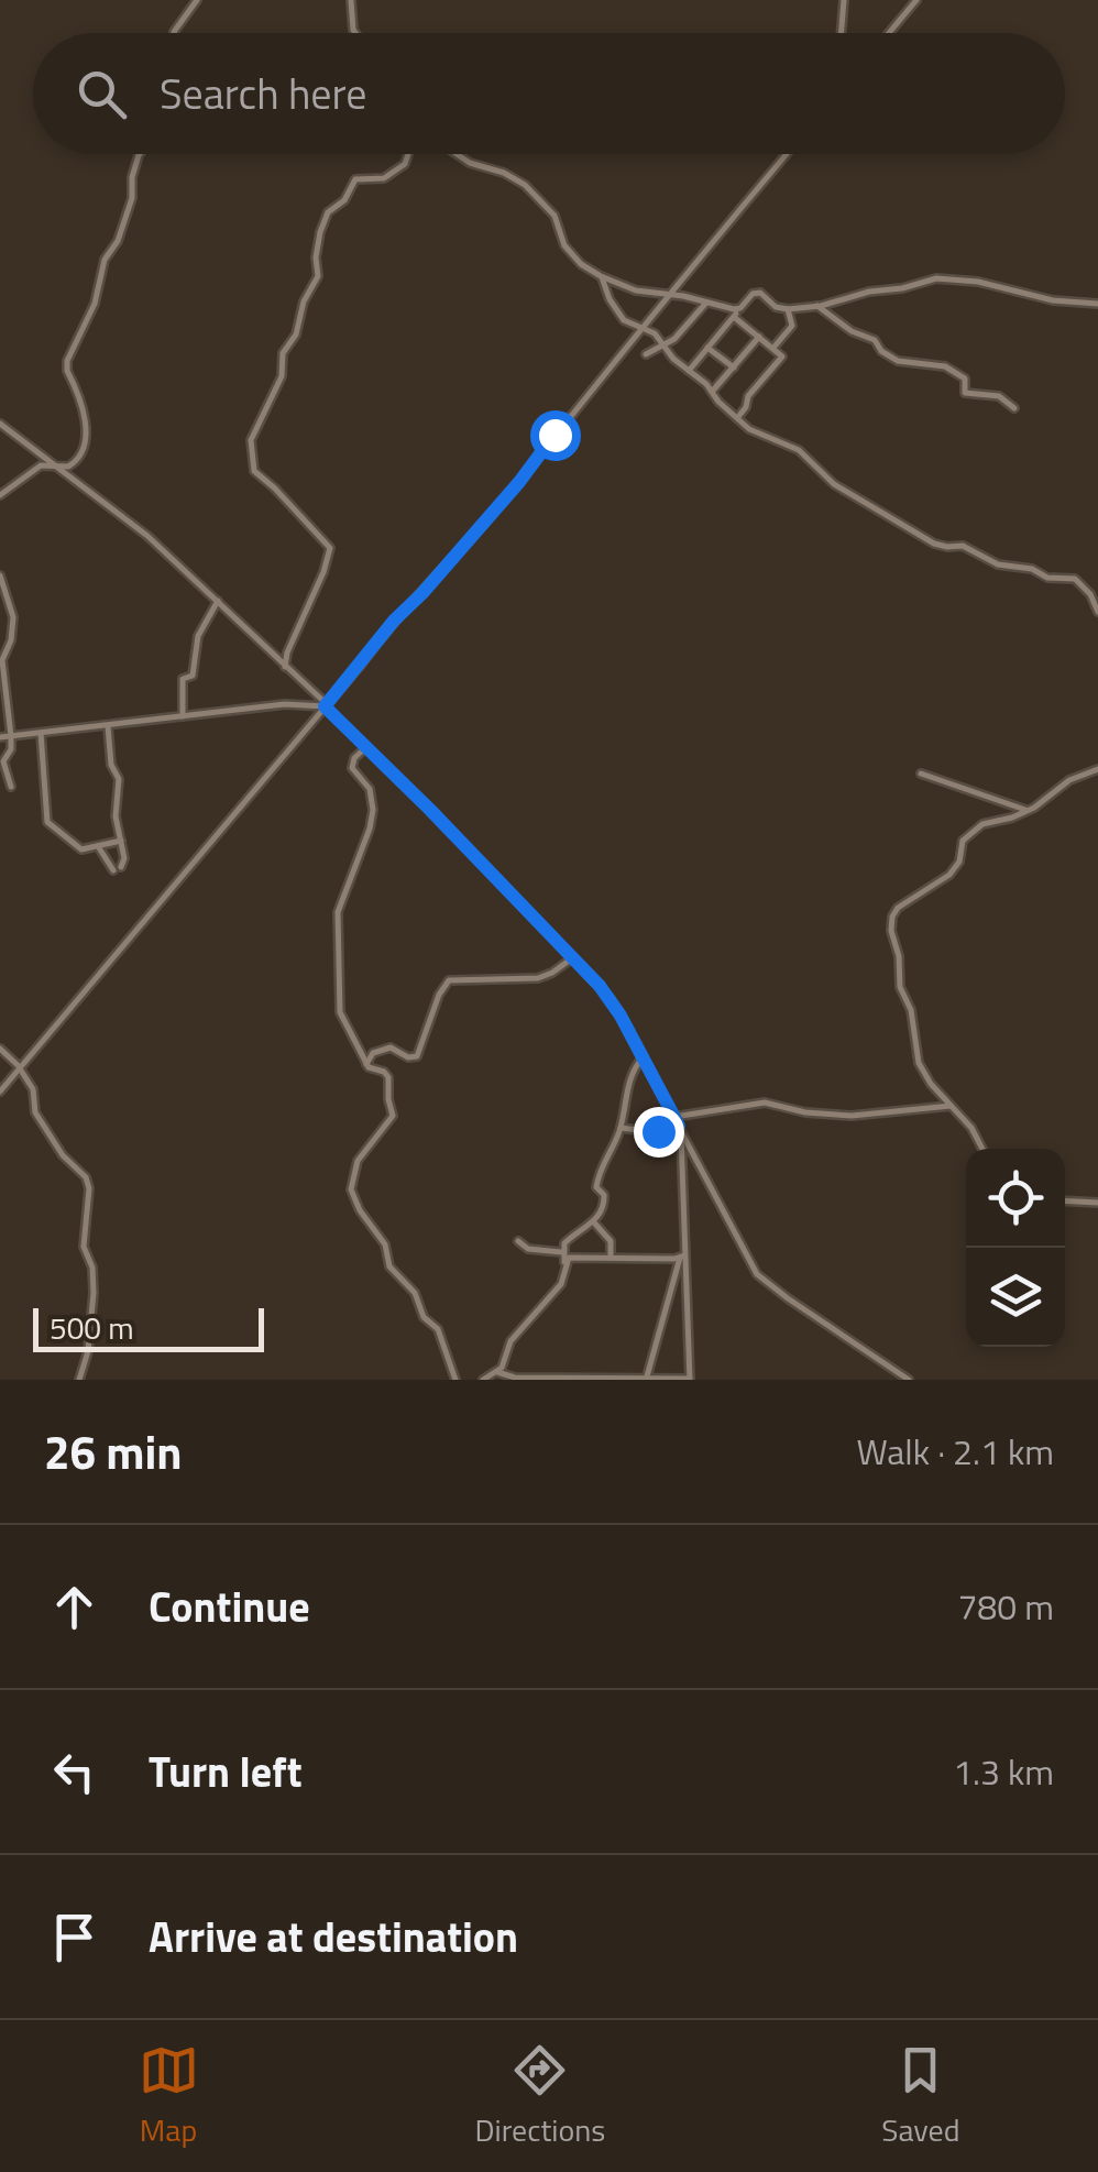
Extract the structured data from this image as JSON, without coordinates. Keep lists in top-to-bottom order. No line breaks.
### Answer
{"scale_bar":"500 m","page":{"search":"Search here","scale":"500 m","heading":["26 min","Walk · 2.1 km"],"list":[["Continue","780 m"],["Turn left","1.3 km"],"Arrive at destination"],"nav":["Map","Directions","Saved"]}}
